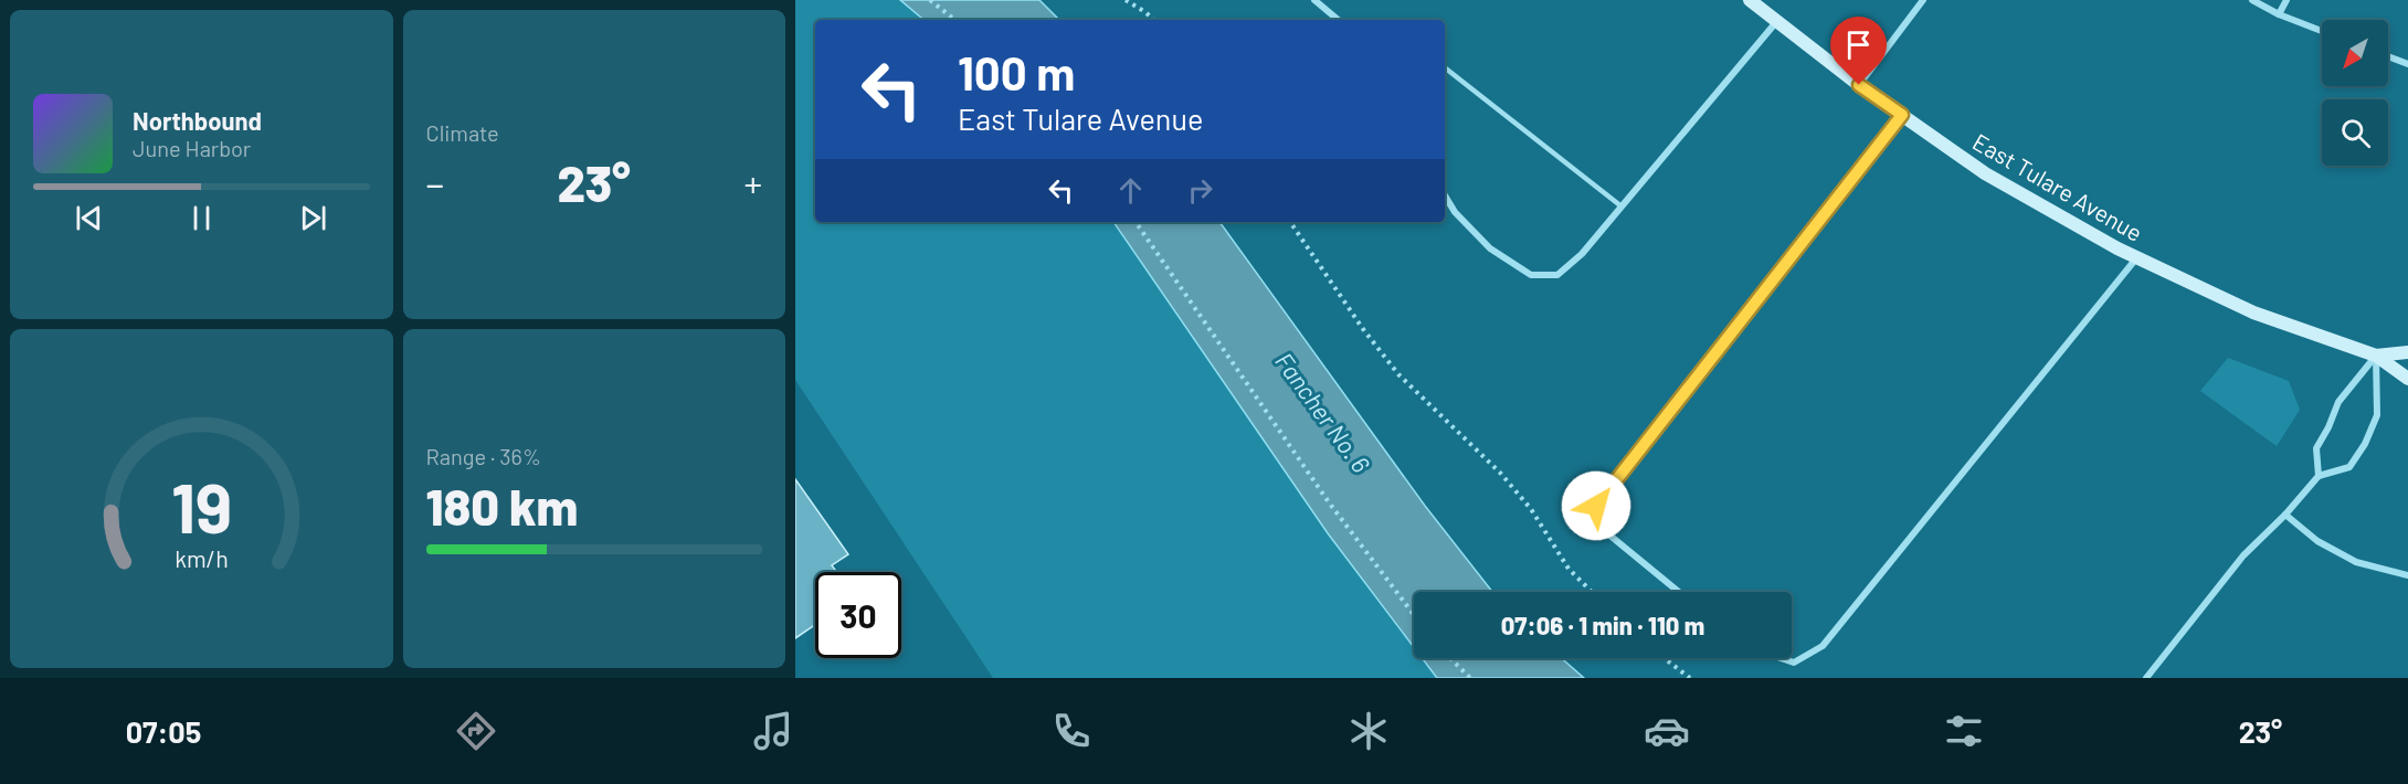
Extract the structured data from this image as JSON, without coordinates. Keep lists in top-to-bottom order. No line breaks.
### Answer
{"streets":{"street":["East Tulare Avenue"]},"water":["Fancher No. 6"],"north":"bottom left","page":{"tile":["Climate",["Range · 36%","180 km"]],"turn":["100 m","East Tulare Avenue"],"song":["Northbound","June Harbor"],"heat":["−","23°","+"],"limit":"30","trip":"07:06 · 1 min · 110 m","tabs":["07:05","23°"],"gauge":["19","km/h"]}}
